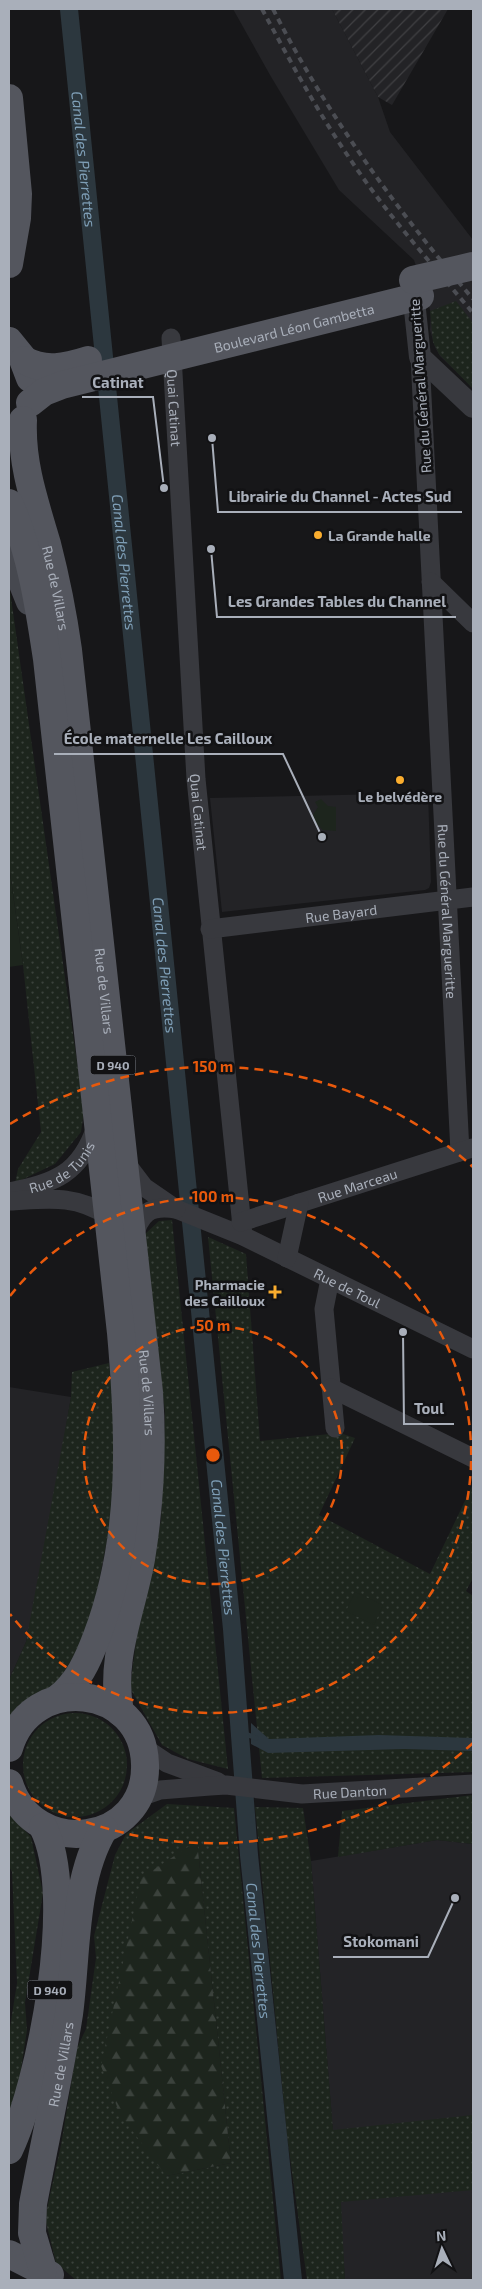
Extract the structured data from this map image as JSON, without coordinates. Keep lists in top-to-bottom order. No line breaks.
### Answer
{"streets":{"main road":["Boulevard Léon Gambetta","Rue de Villars","D 940"],"street":["Rue du Général Margueritte","Quai Catinat","Rue Bayard","Rue de Tunis","Rue Marceau","Rue de Toul","Rue Danton"]},"crossings":[["Boulevard Léon Gambetta","Rue du Général Margueritte"],["Boulevard Léon Gambetta","Quai Catinat"],["Rue du Général Margueritte","Rue Bayard"],["Rue du Général Margueritte","Rue Marceau"],["Quai Catinat","Rue Bayard"],["Quai Catinat","Rue Marceau"],["Quai Catinat","Rue de Toul"],["Rue de Villars","Rue de Tunis"],["Rue Marceau","Rue de Toul"]],"water":["Canal des Pierrettes"],"places":{"other":["Librairie du Channel - Actes Sud","Catinat","La Grande halle","Les Grandes Tables du Channel","Le belvédère","École maternelle Les Cailloux","Toul","Stokomani"],"health":["Pharmacie des Cailloux"]},"north":"top","rings":["150 m","100 m","50 m"]}
